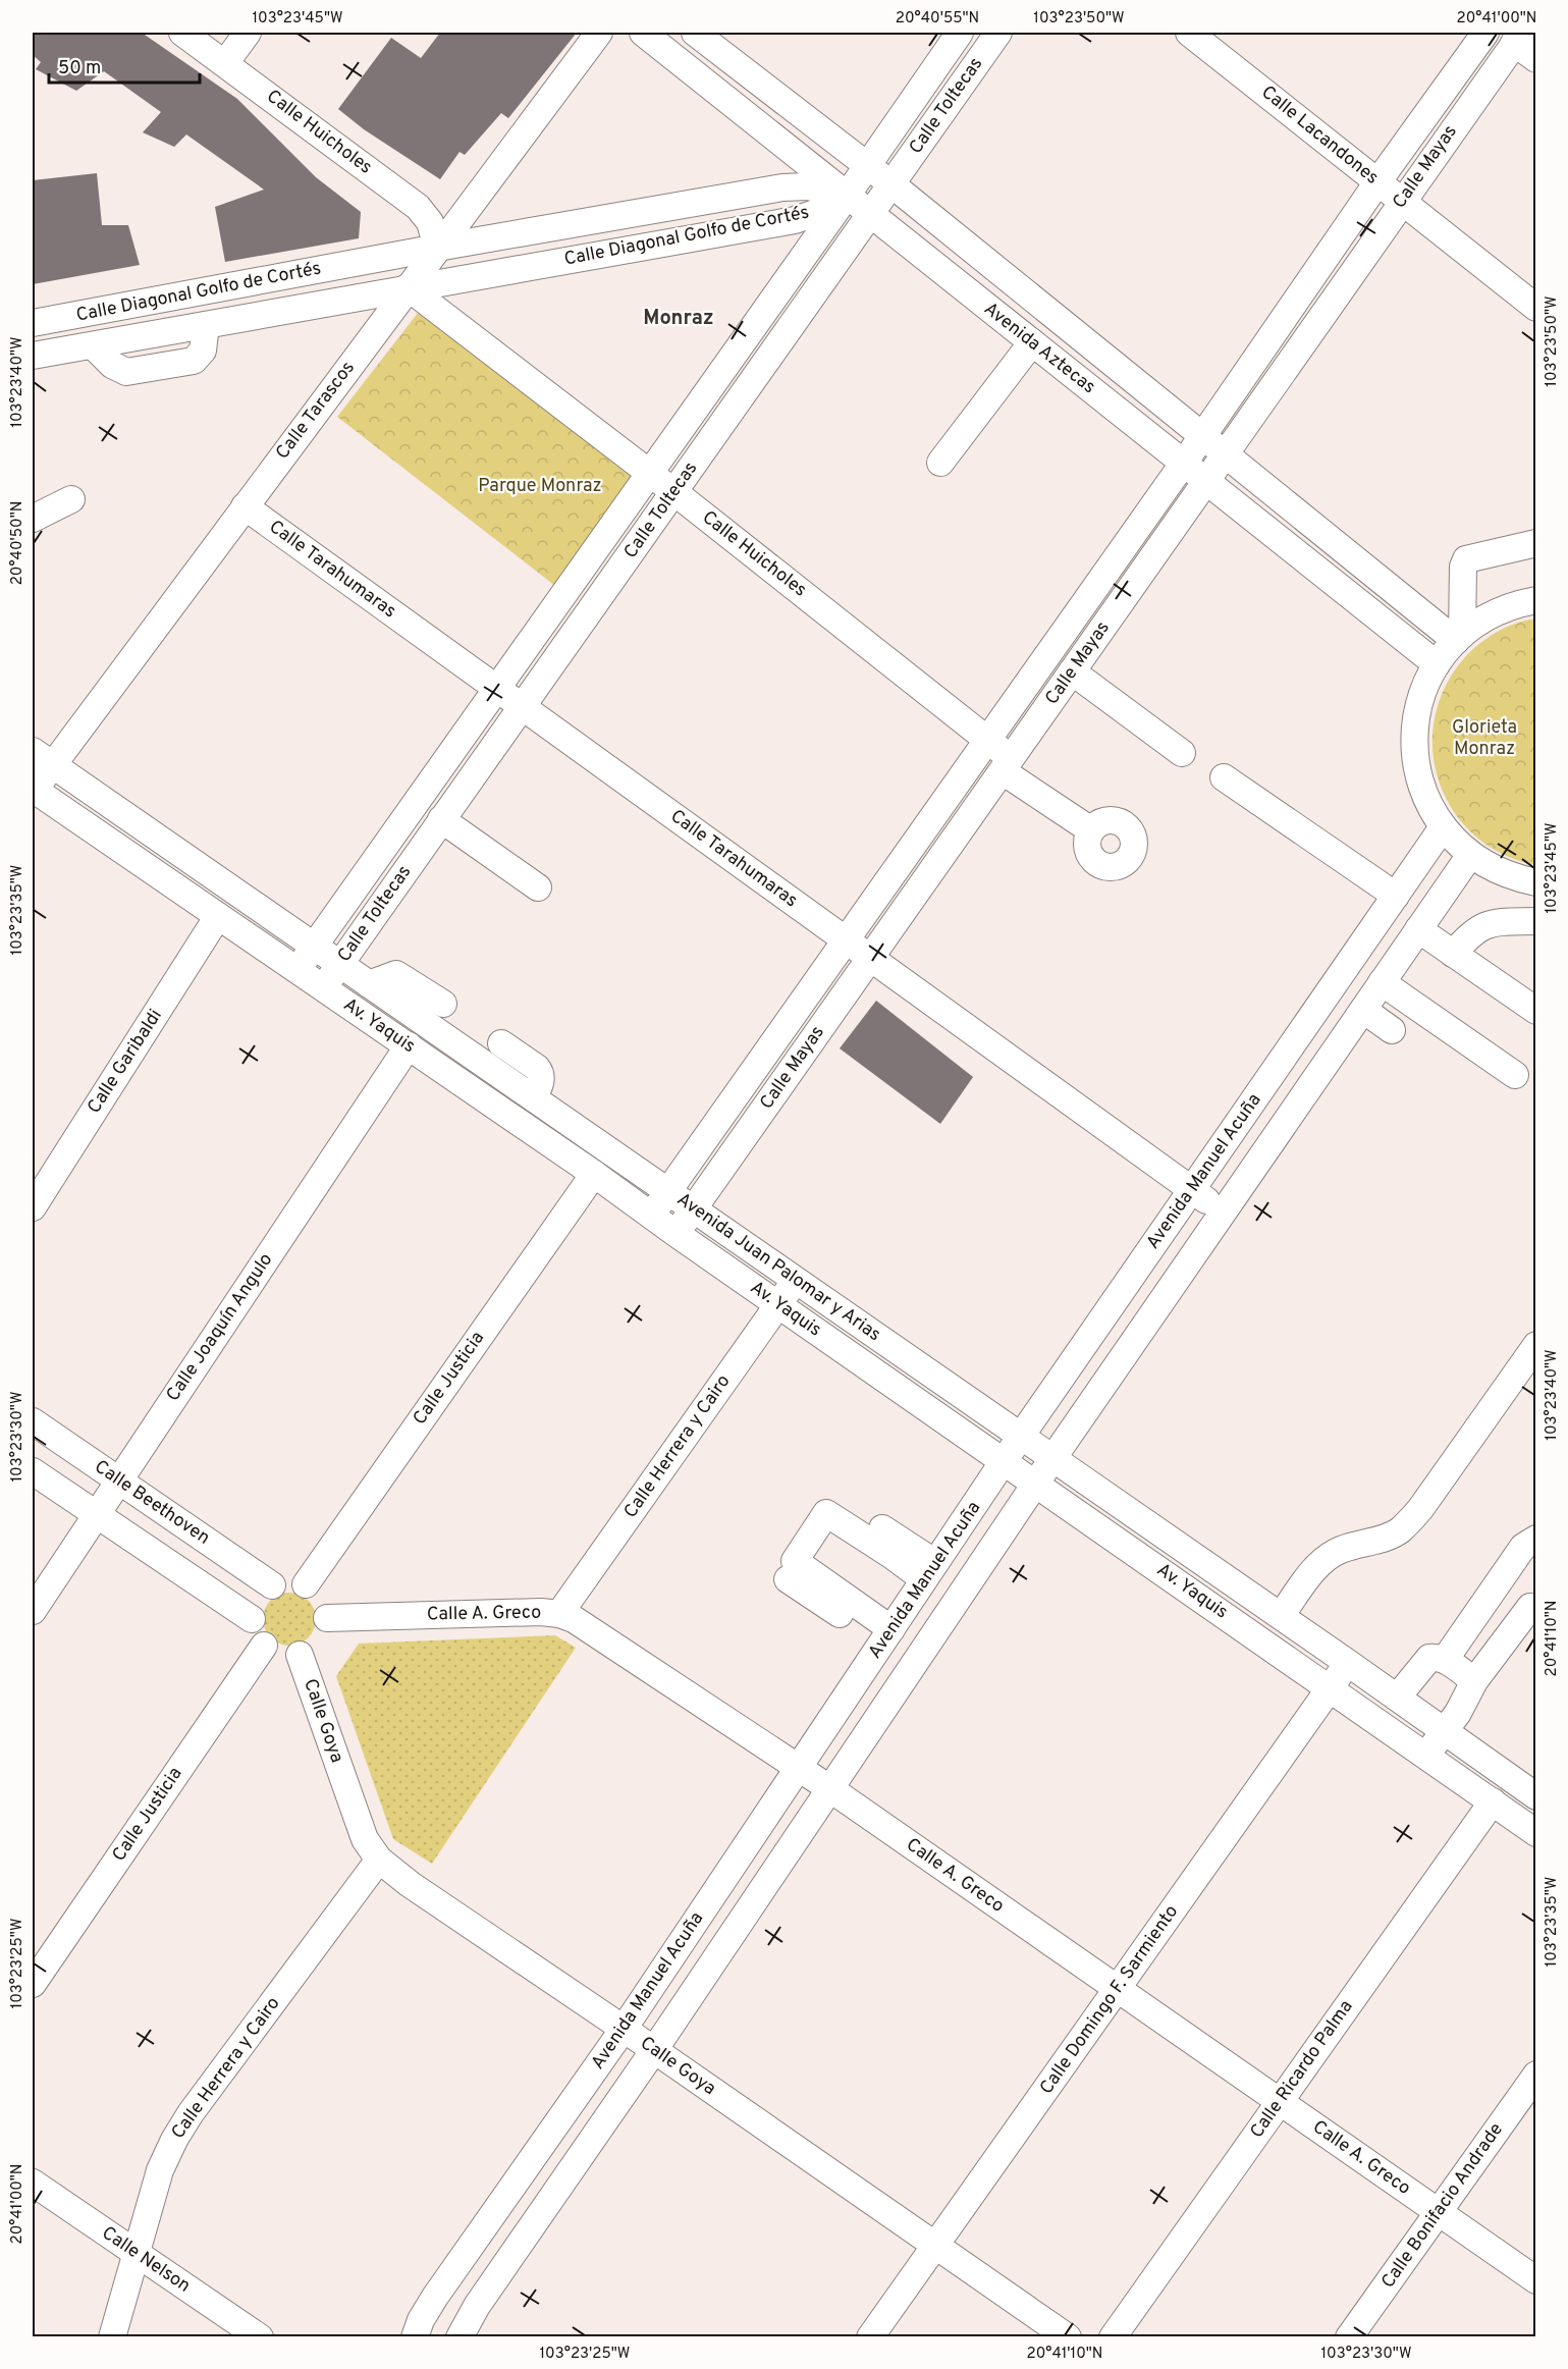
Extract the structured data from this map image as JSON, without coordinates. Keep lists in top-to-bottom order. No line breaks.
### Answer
{"streets":{"street":["Calle Toltecas","Calle Huicholes","Calle Lacandones","Calle Mayas","Calle Diagonal Golfo de Cortés","Avenida Aztecas","Calle Tarascos","Calle Tarahumaras","Av. Yaquis","Calle Garibaldi","Avenida Manuel Acuña","Avenida Juan Palomar y Arias","Calle Joaquín Angulo","Calle Justicia","Calle Herrera y Cairo","Calle Beethoven","Calle A. Greco","Calle Goya","Calle Domingo F. Sarmiento","Calle Ricardo Palma","Calle Bonifacio Andrade","Calle Nelson"]},"crossings":[["Calle Toltecas","Calle Huicholes"],["Calle Toltecas","Calle Diagonal Golfo de Cortés"],["Calle Toltecas","Avenida Aztecas"],["Calle Toltecas","Calle Tarahumaras"],["Calle Toltecas","Av. Yaquis"],["Calle Huicholes","Calle Mayas"],["Calle Huicholes","Calle Diagonal Golfo de Cortés"],["Calle Huicholes","Calle Tarascos"],["Calle Lacandones","Calle Mayas"],["Calle Mayas","Avenida Aztecas"],["Calle Mayas","Calle Tarahumaras"],["Calle Mayas","Av. Yaquis"],["Calle Mayas","Avenida Juan Palomar y Arias"],["Calle Diagonal Golfo de Cortés","Avenida Aztecas"],["Calle Diagonal Golfo de Cortés","Calle Tarascos"],["Calle Tarascos","Calle Tarahumaras"],["Calle Tarascos","Av. Yaquis"],["Calle Tarahumaras","Avenida Manuel Acuña"],["Av. Yaquis","Calle Garibaldi"],["Av. Yaquis","Avenida Manuel Acuña"],["Av. Yaquis","Avenida Juan Palomar y Arias"],["Av. Yaquis","Calle Joaquín Angulo"],["Av. Yaquis","Calle Justicia"],["Av. Yaquis","Calle Herrera y Cairo"],["Av. Yaquis","Calle Domingo F. Sarmiento"],["Av. Yaquis","Calle Ricardo Palma"],["Avenida Manuel Acuña","Calle A. Greco"],["Avenida Manuel Acuña","Calle Goya"],["Avenida Juan Palomar y Arias","Calle Herrera y Cairo"],["Calle Joaquín Angulo","Calle Beethoven"],["Calle Justicia","Calle Beethoven"],["Calle Justicia","Calle A. Greco"],["Calle Justicia","Calle Goya"],["Calle Herrera y Cairo","Calle A. Greco"],["Calle Herrera y Cairo","Calle Goya"],["Calle Herrera y Cairo","Calle Nelson"],["Calle Beethoven","Calle A. Greco"],["Calle Beethoven","Calle Goya"],["Calle A. Greco","Calle Goya"],["Calle A. Greco","Calle Domingo F. Sarmiento"],["Calle A. Greco","Calle Ricardo Palma"],["Calle A. Greco","Calle Bonifacio Andrade"],["Calle Goya","Calle Domingo F. Sarmiento"]],"districts":["Monraz"],"parks":["Parque Monraz","Glorieta Monraz"],"scale_bar":"50 m","coordinates":["103°23'45\"W","20°40'55\"N","103°23'50\"W","20°41'00\"N","103°23'40\"W","20°40'50\"N","103°23'35\"W","103°23'30\"W","20°41'10\"N","103°23'25\"W"]}
